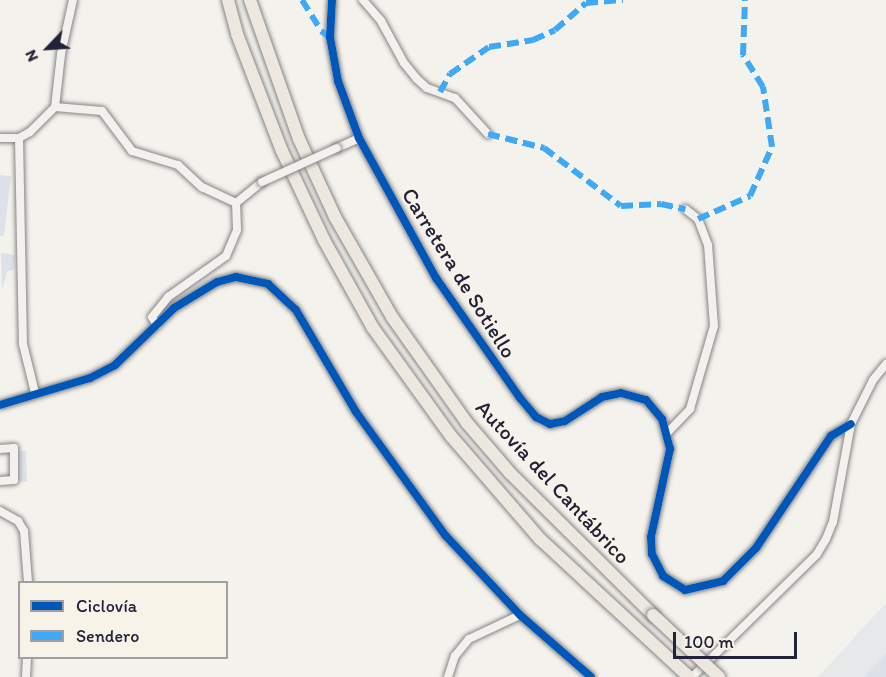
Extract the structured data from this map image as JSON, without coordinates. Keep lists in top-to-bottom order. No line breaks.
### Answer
{"streets":{"highway":["Autovía del Cantábrico"],"street":["Carretera de Sotiello"]},"legend":["Ciclovía","Sendero"],"scale_bar":"100 m","north":"bottom left"}
